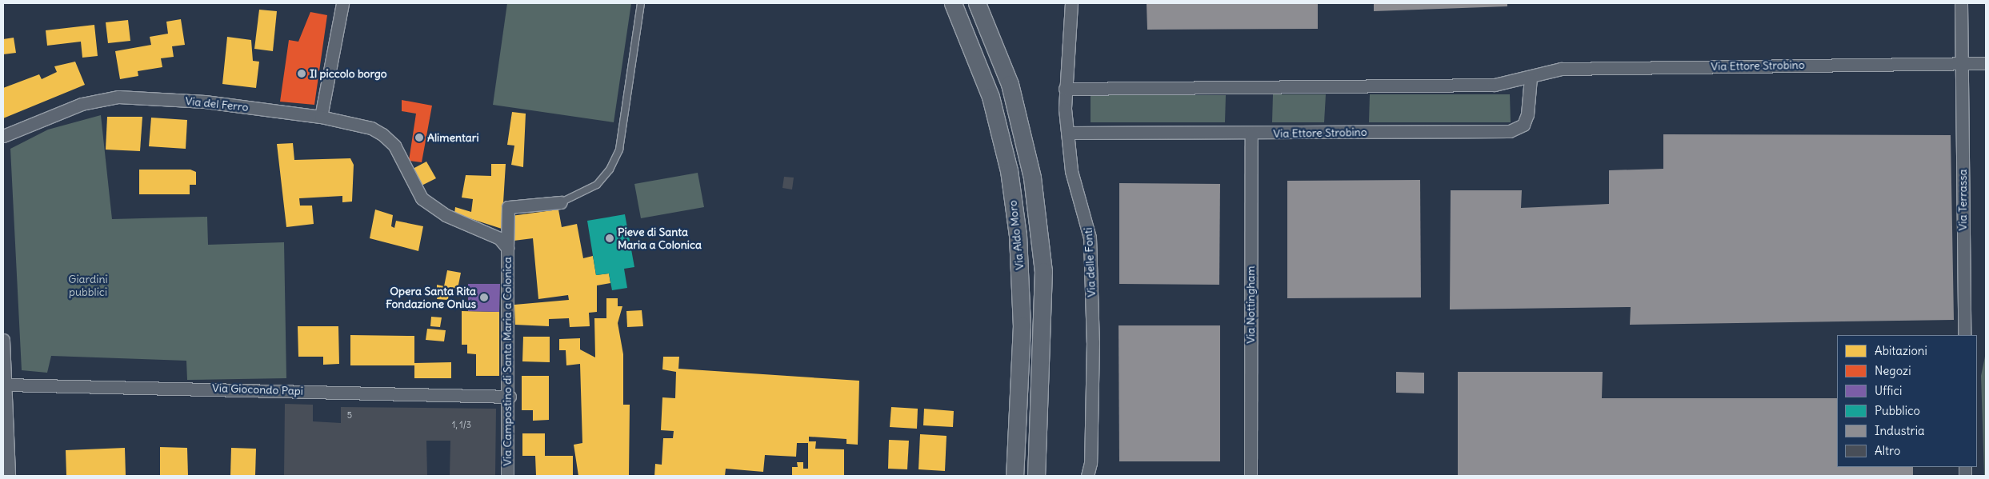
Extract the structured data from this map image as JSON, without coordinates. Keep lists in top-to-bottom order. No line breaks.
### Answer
{"streets":{"street":["Via Ettore Strobino","Via del Ferro","Via Terrassa","Via Aldo Moro","Via delle Fonti","Via Nottingham","Via Campostino di Santa Maria a Colonica","Via Giocondo Papi"]},"crossings":[["Via Ettore Strobino","Via Terrassa"],["Via Ettore Strobino","Via delle Fonti"],["Via Ettore Strobino","Via Nottingham"],["Via del Ferro","Via Campostino di Santa Maria a Colonica"],["Via Campostino di Santa Maria a Colonica","Via Giocondo Papi"]],"parks":["Giardini pubblici"],"places":["Il piccolo borgo","Alimentari","Pieve di Santa Maria a Colonica","Opera Santa Rita Fondazione Onlus"],"house_numbers":["5","1, 1/3"],"legend":["Abitazioni","Negozi","Uffici","Pubblico","Industria","Altro"]}
